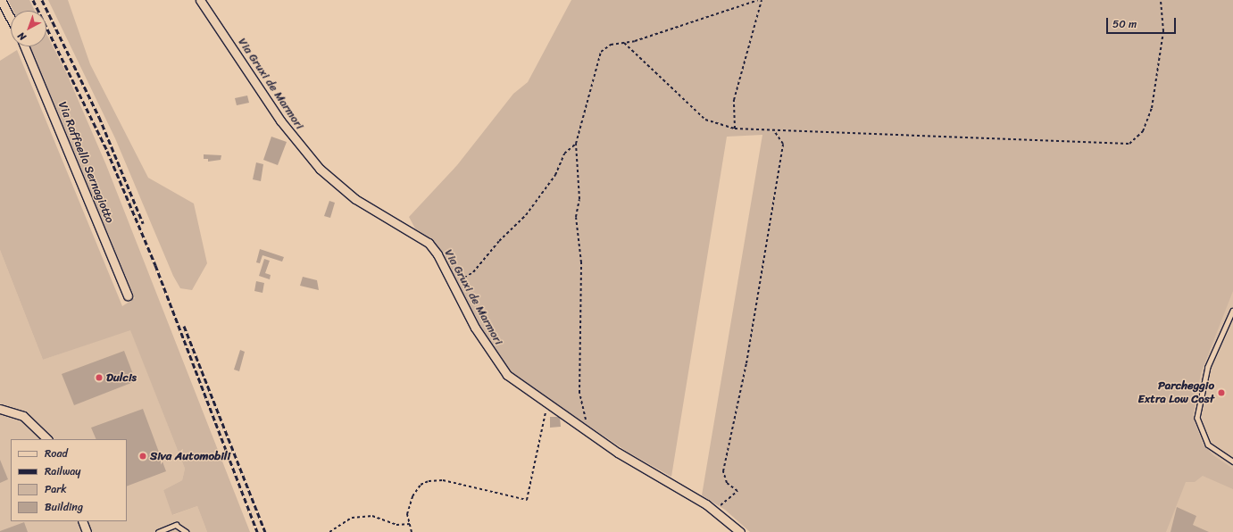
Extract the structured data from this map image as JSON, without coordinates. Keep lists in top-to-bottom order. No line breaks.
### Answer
{"streets":{"street":["Via Gruxi de Marmori","Via Raffaello Sernagiotto"]},"places":["Dulcis","Parcheggio Extra Low Cost","Siva Automobili"],"legend":["Road","Railway","Park","Building"],"scale_bar":"50 m","north":"bottom left"}
